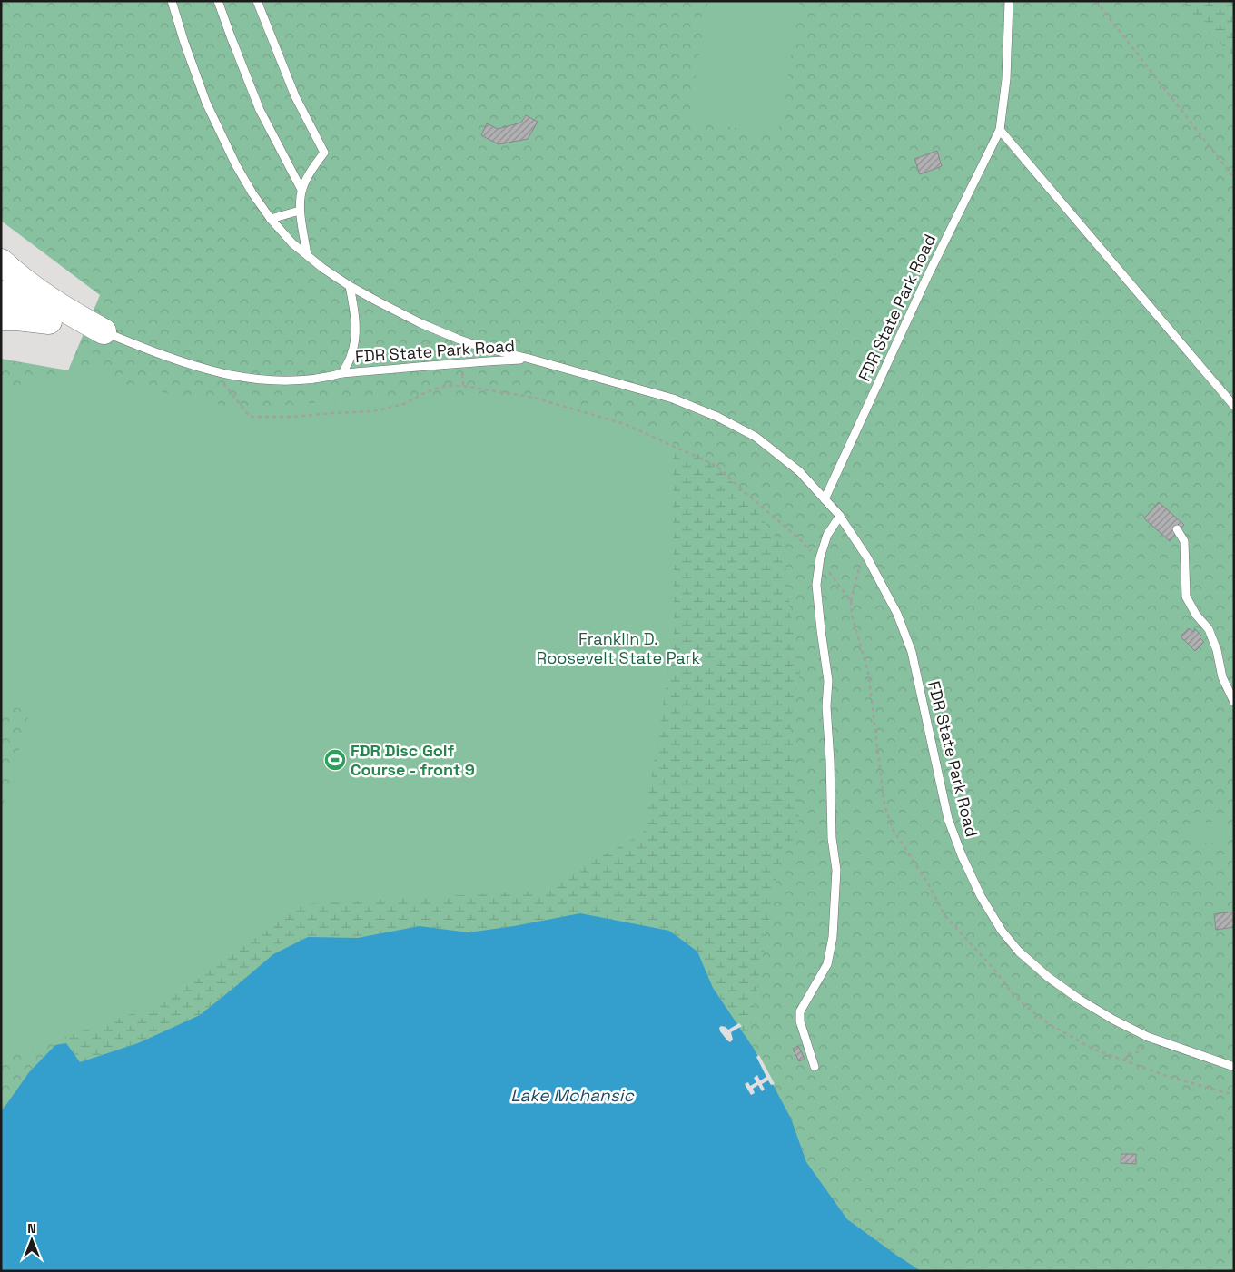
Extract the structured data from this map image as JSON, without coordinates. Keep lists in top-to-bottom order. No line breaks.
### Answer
{"streets":{"lane":["FDR State Park Road"]},"water":["Lake Mohansic"],"parks":["Franklin D. Roosevelt State Park"],"places":{"sports":["FDR Disc Golf Course - front 9"]},"north":"top"}
